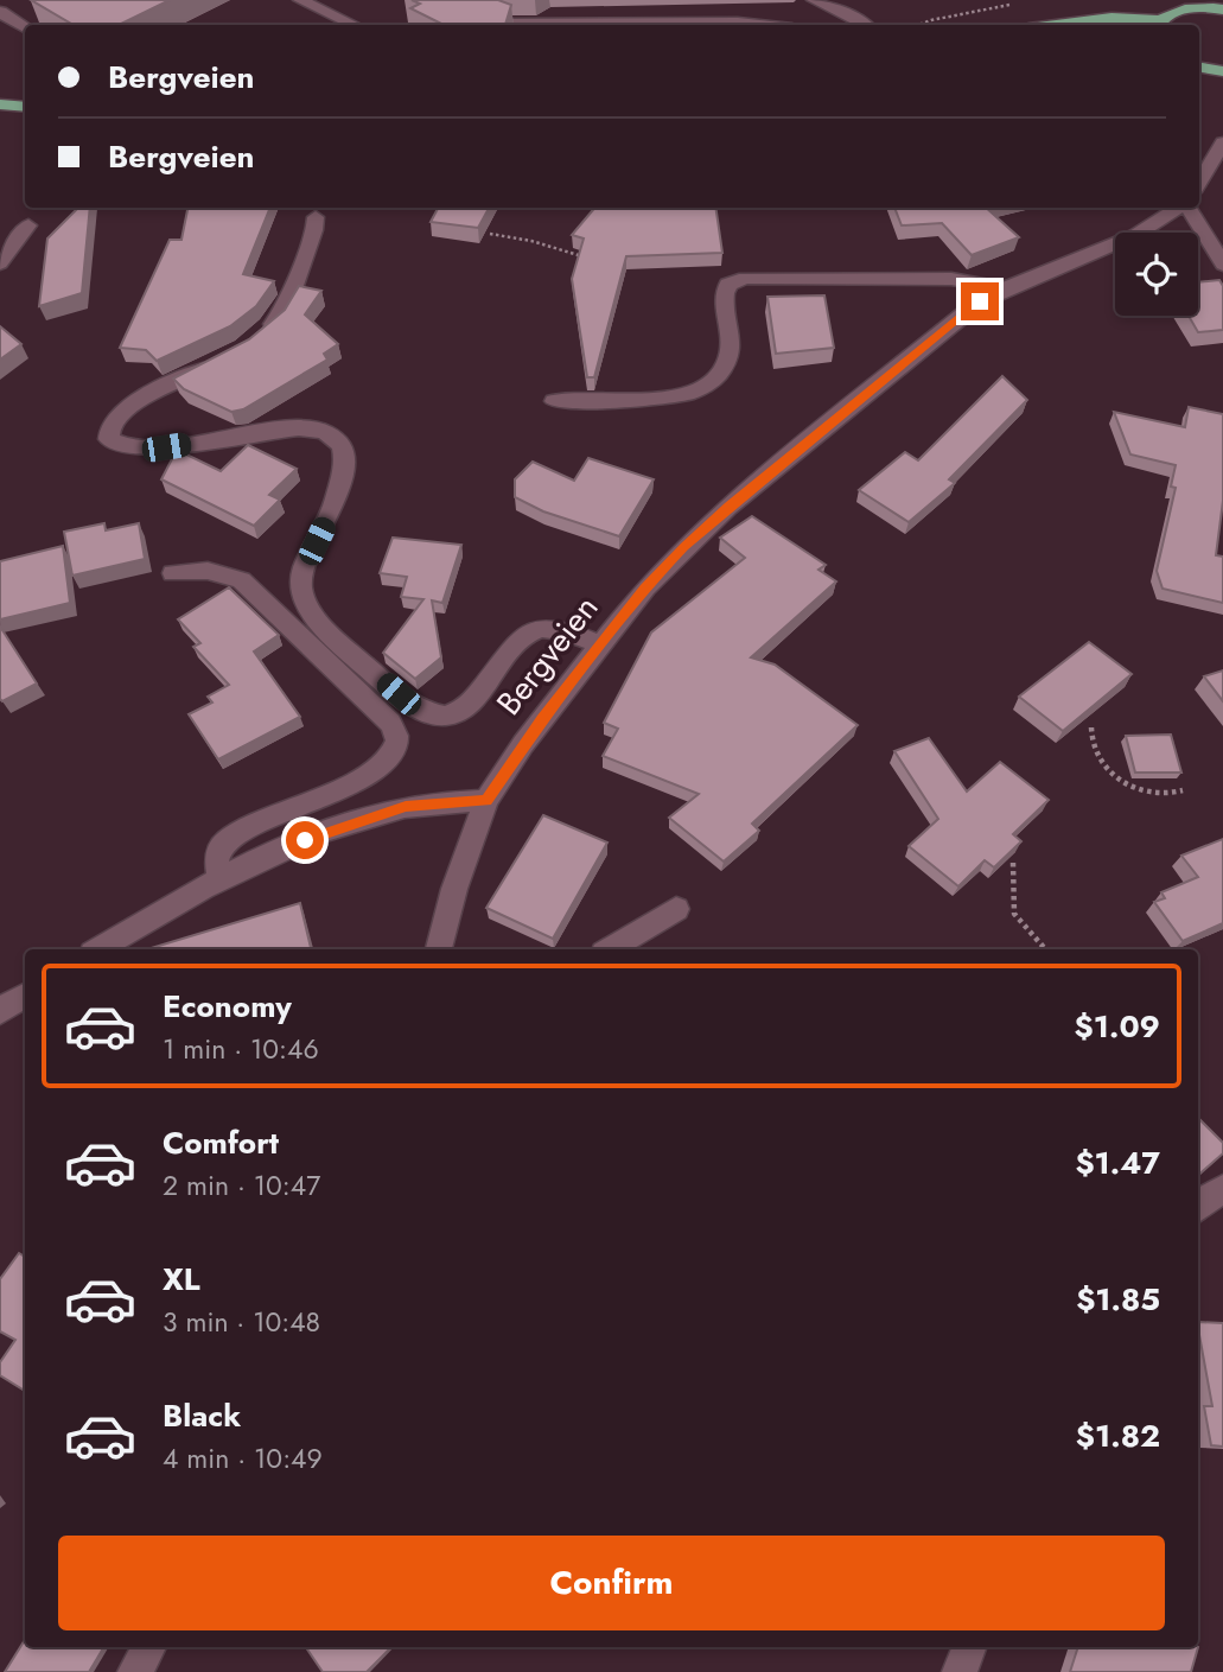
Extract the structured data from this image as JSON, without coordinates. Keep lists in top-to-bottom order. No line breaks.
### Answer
{"streets":{"street":["Bergveien"]},"page":{"banner":["Bergveien","Bergveien"],"list":[{"name":"Economy","note":"1 min · 10:46","value":"$1.09"},{"name":"Comfort","note":"2 min · 10:47","value":"$1.47"},{"name":"XL","note":"3 min · 10:48","value":"$1.85"},{"name":"Black","note":"4 min · 10:49","value":"$1.82"}],"buttons":"Confirm"}}
